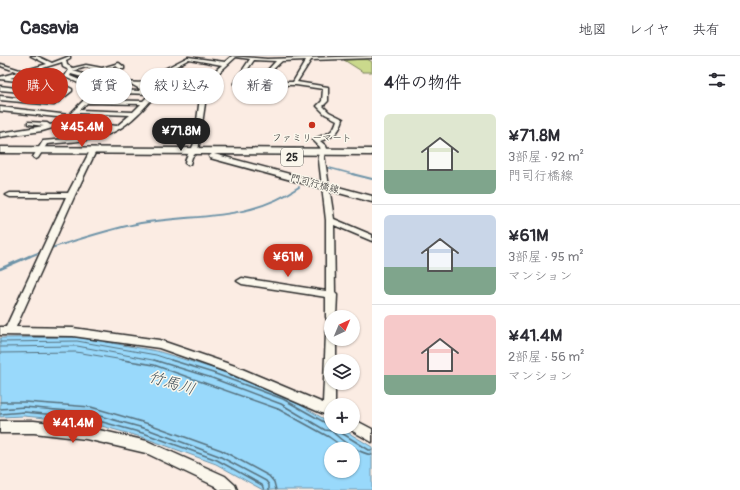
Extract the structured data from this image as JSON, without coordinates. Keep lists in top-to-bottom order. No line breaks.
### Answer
{"streets":{"main road":["25","門司行橋線"]},"water":["竹馬川"],"places":["ファミリーマート"],"north":"top right","page":{"header":"Casavia","nav":["地図","レイヤ","共有"],"heading":"4件の物件","chip":["購入","賃貸","絞り込み","新着"],"list":[{"name":"¥71.8M","note":"3部屋 · 92 m² · 門司行橋線"},{"name":"¥61M","note":"3部屋 · 95 m² · マンション"},{"name":"¥41.4M","note":"2部屋 · 56 m² · マンション"}],"price":["¥45.4M","¥71.8M","¥61M","¥41.4M"],"map_buttons":["+","−"]}}
